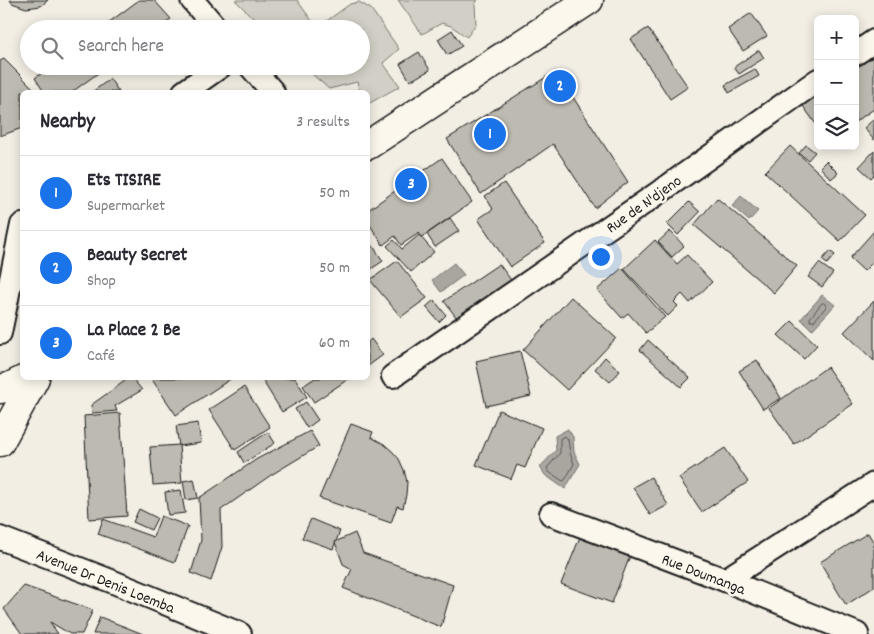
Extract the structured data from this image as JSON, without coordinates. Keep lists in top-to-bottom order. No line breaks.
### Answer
{"streets":{"street":["Rue de N'djeno","Rue Doumanga","Avenue Dr Denis Loemba"]},"page":{"map_buttons":["+","−"],"search":"Search here","pins":["2","1","3"],"heading":["Nearby","3 results"],"list":[{"mark":"1","name":"Ets TISIRE","note":"Supermarket","value":"50 m"},{"mark":"2","name":"Beauty Secret","note":"Shop","value":"50 m"},{"mark":"3","name":"La Place 2 Be","note":"Café","value":"60 m"}]}}
